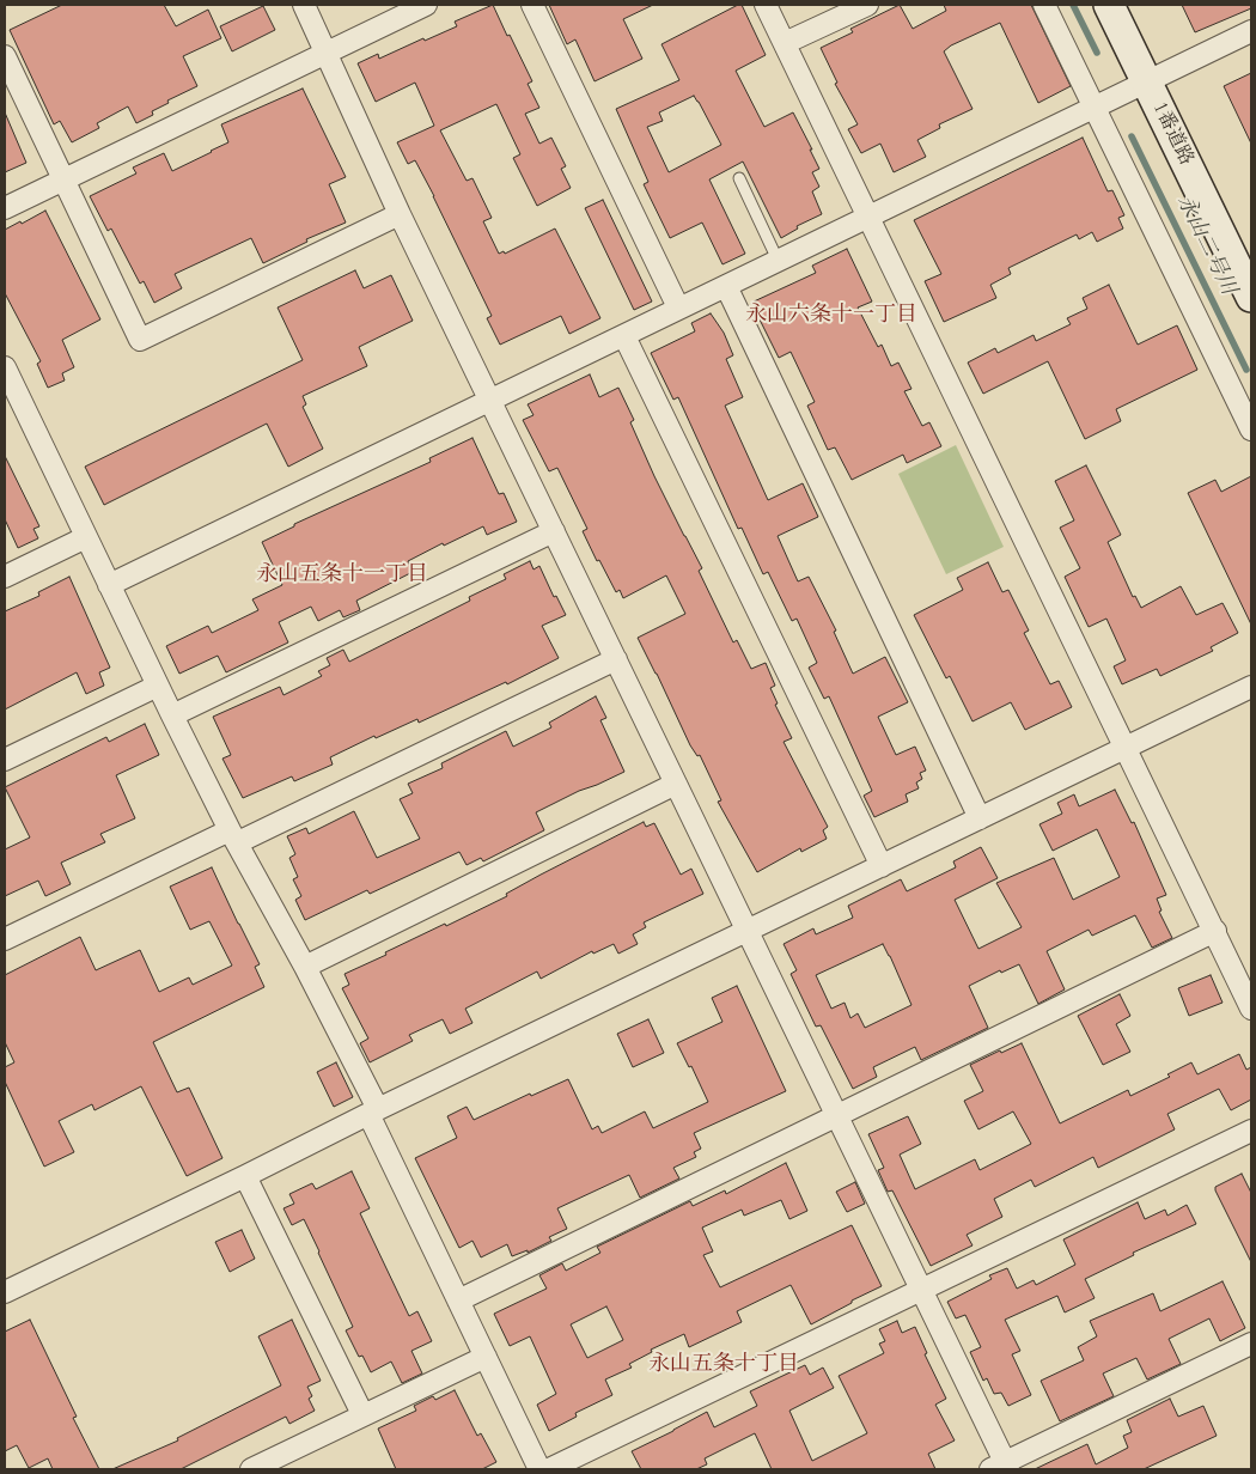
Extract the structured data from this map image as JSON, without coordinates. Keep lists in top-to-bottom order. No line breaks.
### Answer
{"streets":{"street":["1番道路"]},"districts":["永山六条十一丁目","永山五条十一丁目","永山五条十丁目"],"water":["永山二号川"]}
